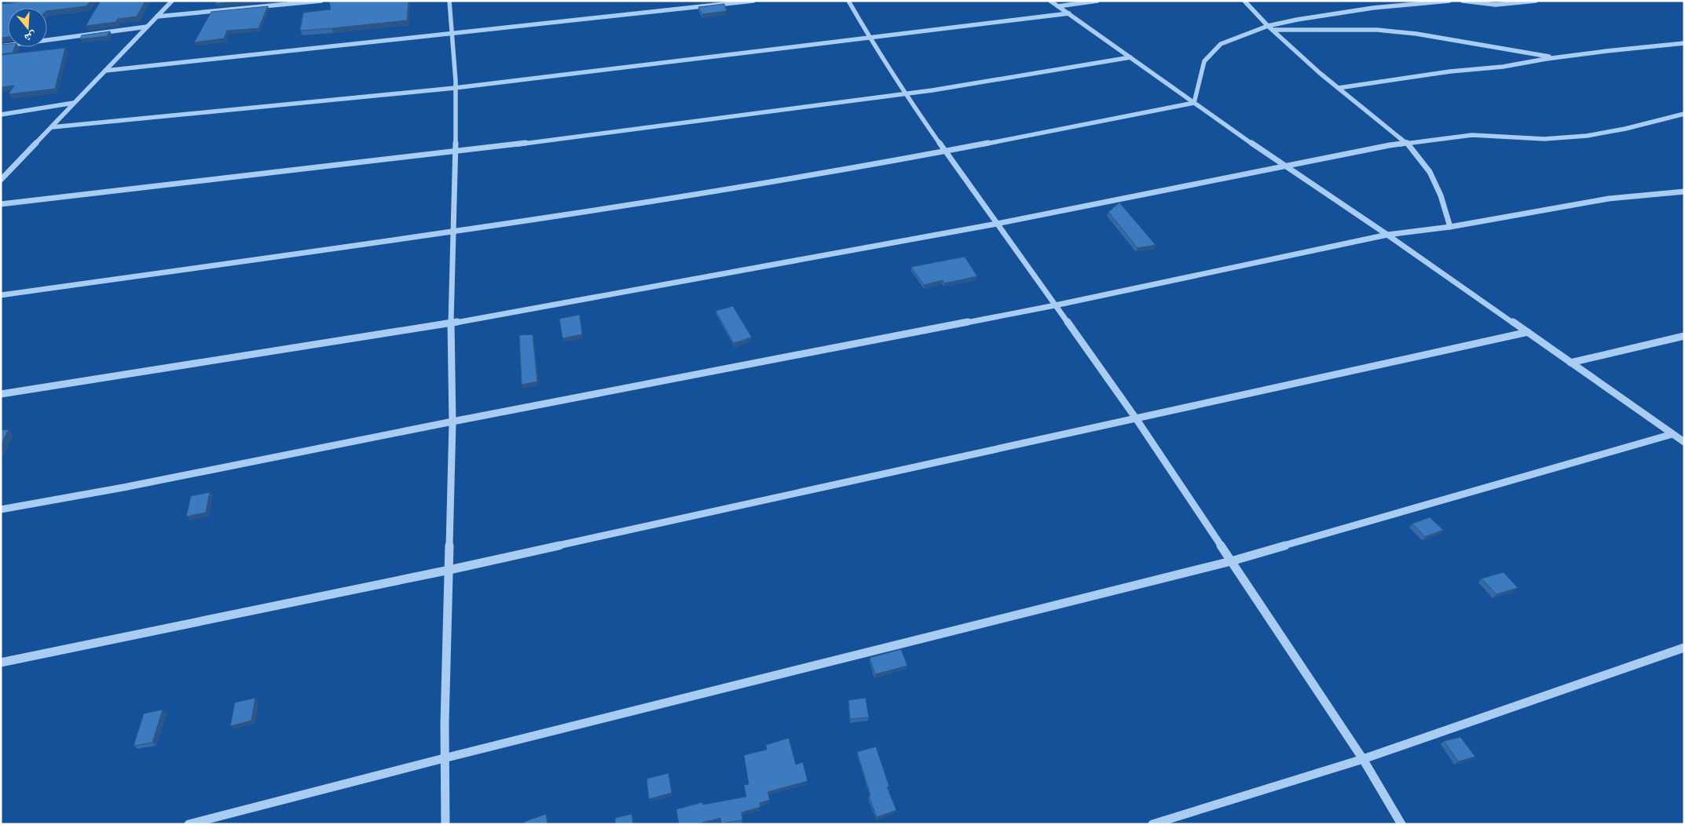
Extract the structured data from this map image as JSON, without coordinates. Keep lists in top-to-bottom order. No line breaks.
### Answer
{"north":"bottom"}
